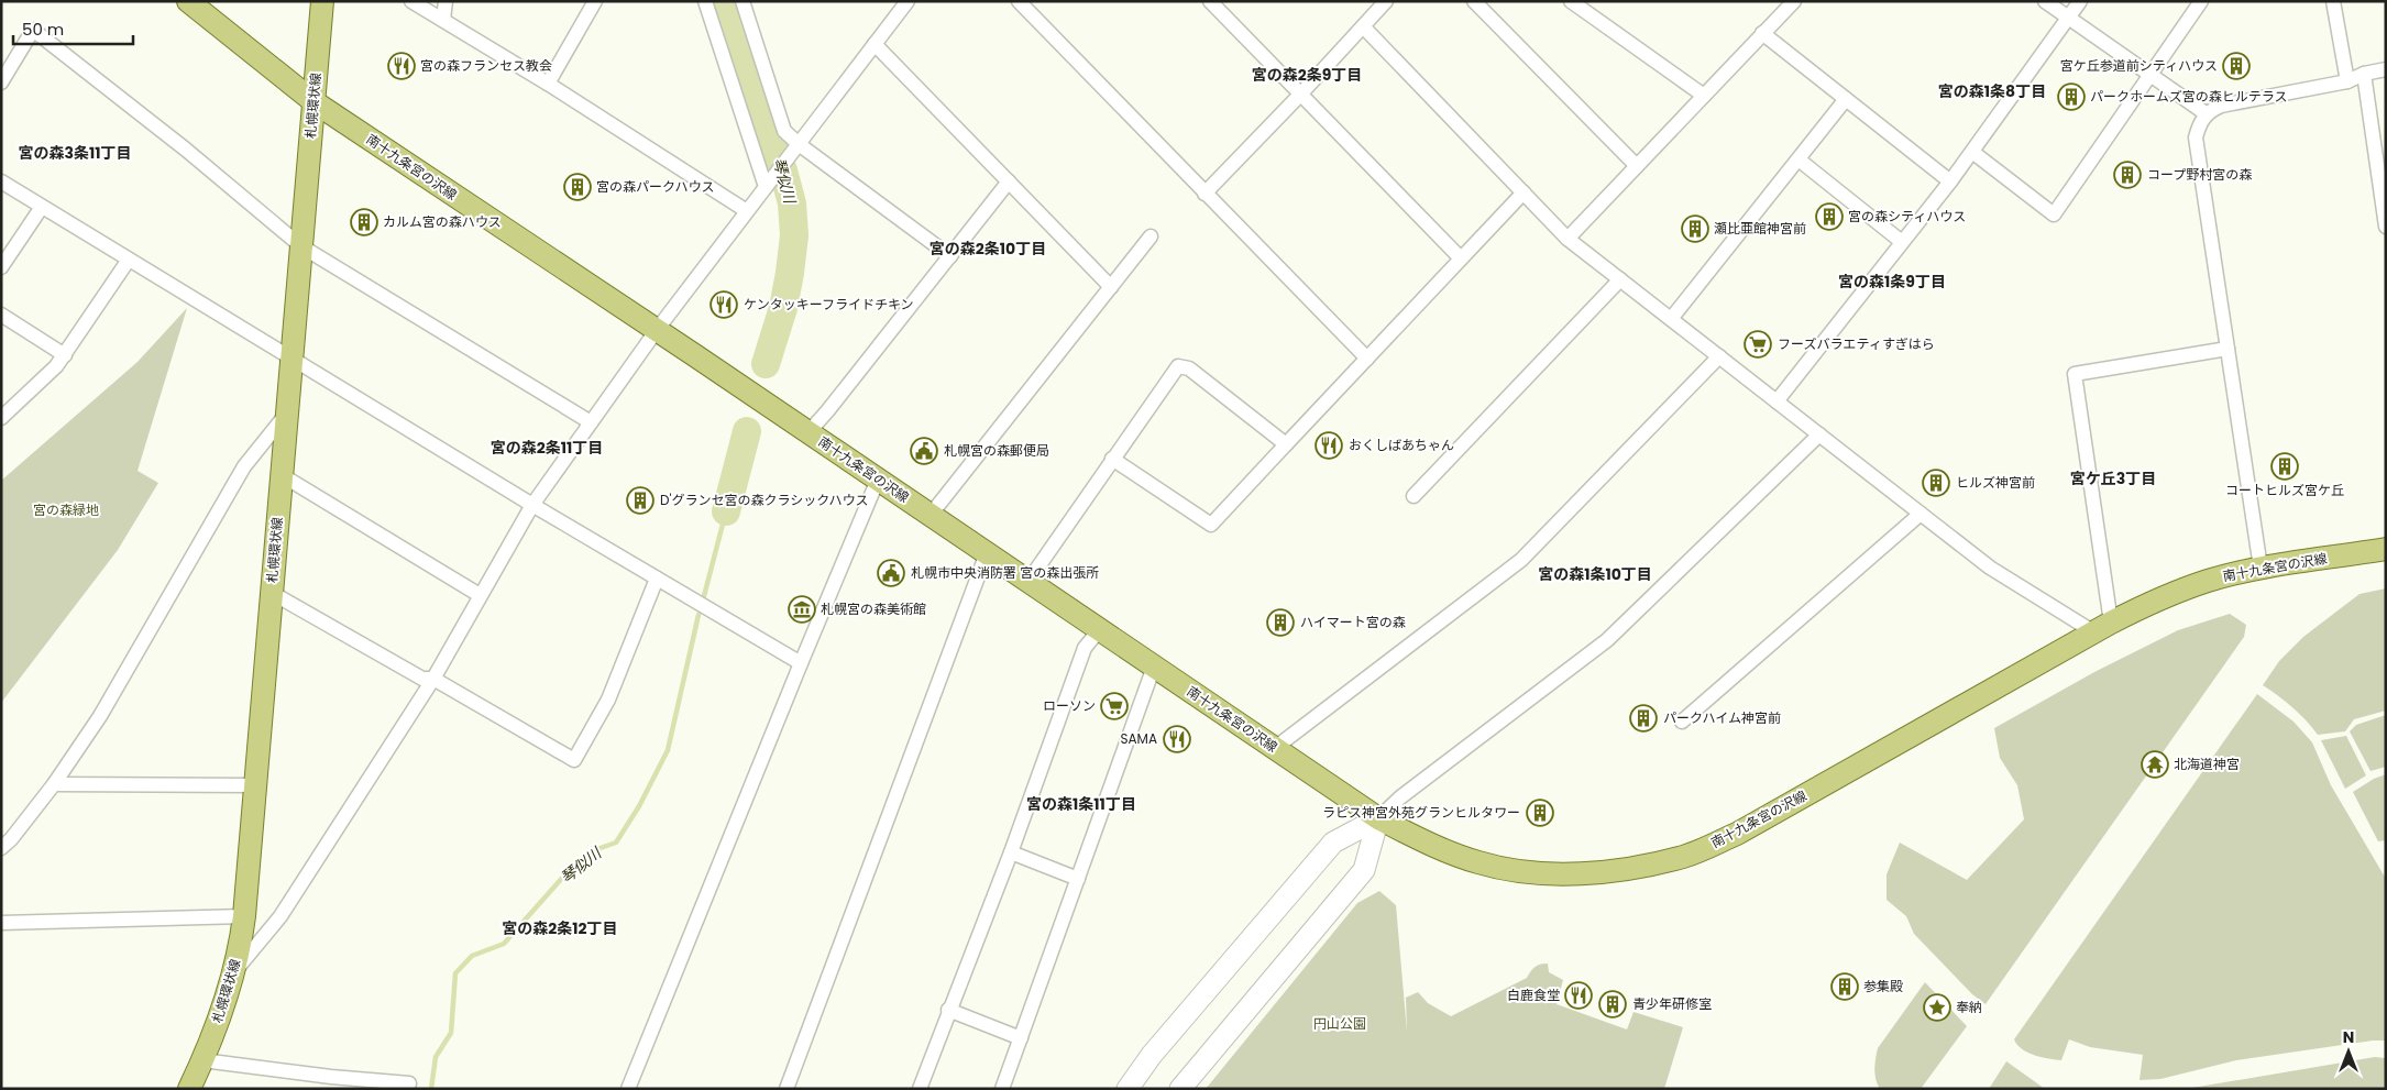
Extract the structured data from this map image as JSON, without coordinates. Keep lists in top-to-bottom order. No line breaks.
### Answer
{"streets":{"main road":["札幌環状線","南十九条宮の沢線"]},"crossings":[["札幌環状線","南十九条宮の沢線"]],"districts":["宮の森2条9丁目","宮の森1条8丁目","宮の森3条11丁目","宮の森2条10丁目","宮の森1条9丁目","宮の森2条11丁目","宮ケ丘3丁目","宮の森1条10丁目","宮の森1条11丁目","宮の森2条12丁目"],"water":["琴似川"],"parks":["宮の森緑地","円山公園"],"places":{"restaurant":["宮の森フランセス教会","ケンタッキーフライドチキン","おくしばあちゃん","SAMA","白鹿食堂"],"building":["宮ケ丘参道前シティハウス","パークホームズ宮の森ヒルテラス","コープ野村宮の森","宮の森パークハウス","宮の森シティハウス","カルム宮の森ハウス","瀬比亜館神宮前","コートヒルズ宮ケ丘","ヒルズ神宮前","D'グランセ宮の森クラシックハウス","ハイマート宮の森","パークハイム神宮前","ラピス神宮外苑グランヒルタワー","参集殿","青少年研修室"],"supermarket":["フーズバラエティすぎはら","ローソン"],"public building":["札幌宮の森郵便局","札幌市中央消防署 宮の森出張所"],"museum":["札幌宮の森美術館"],"temple":["北海道神宮"],"place":["奉納"]},"scale_bar":"50 m","north":"top"}
